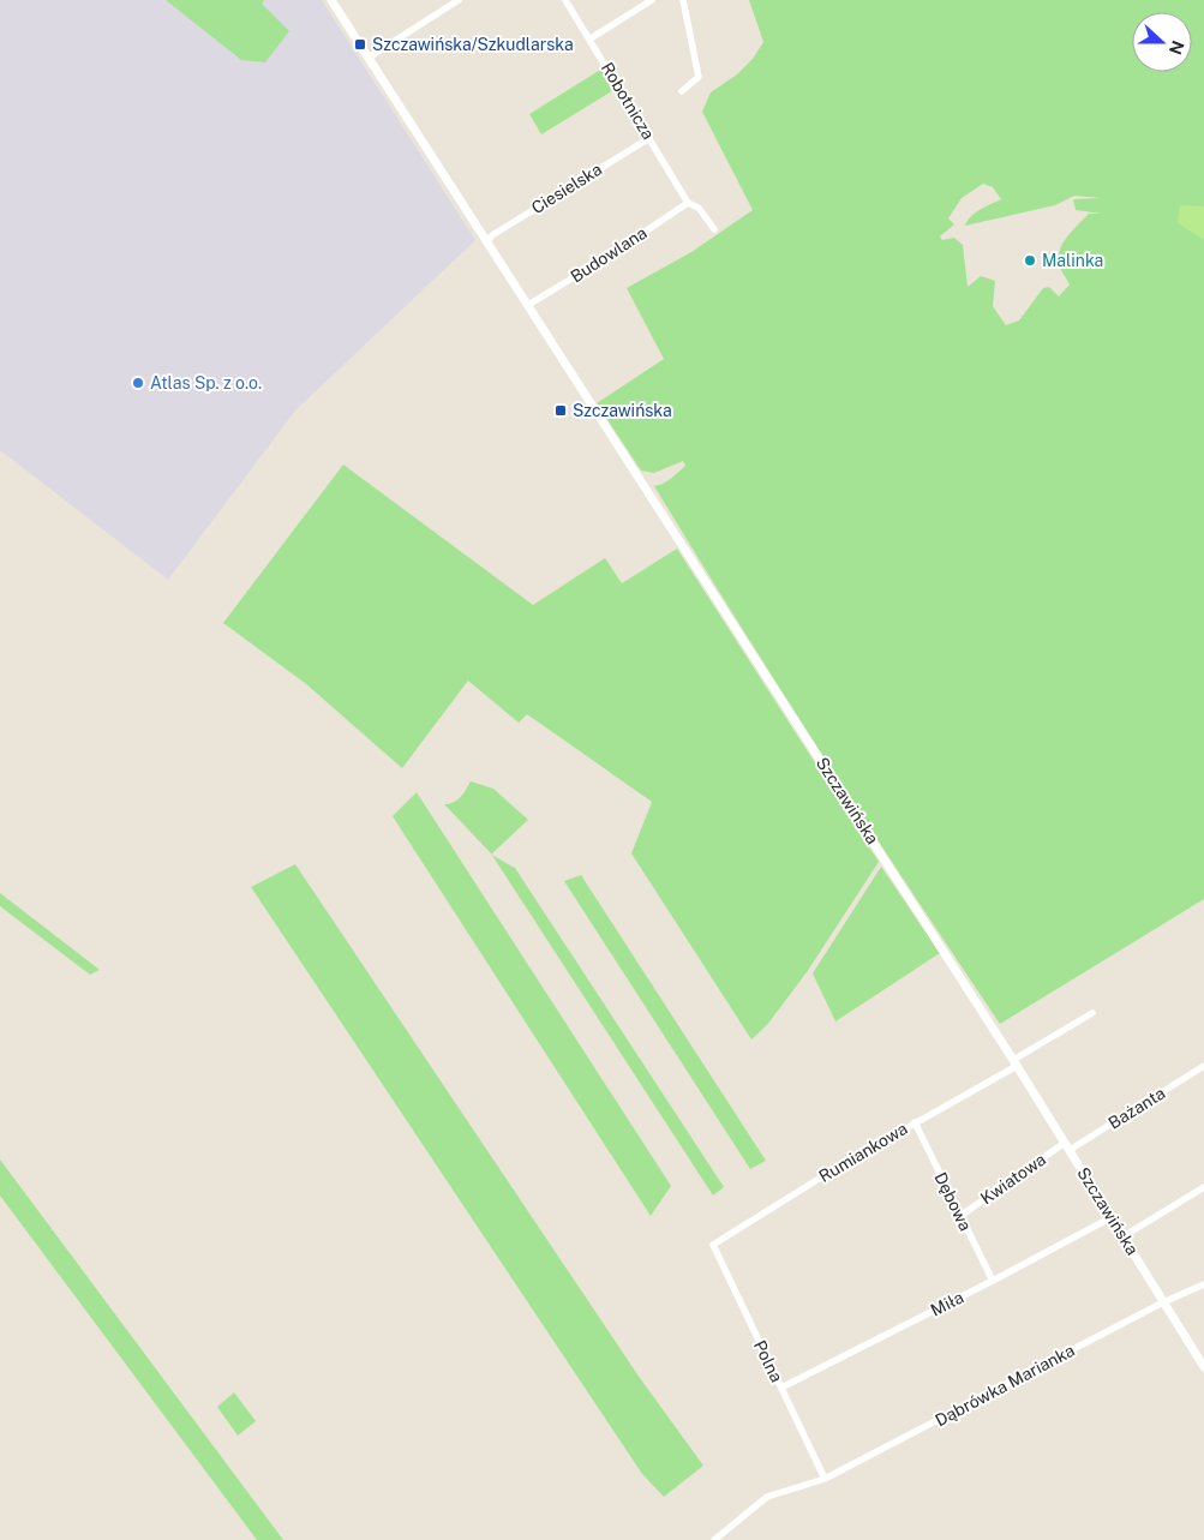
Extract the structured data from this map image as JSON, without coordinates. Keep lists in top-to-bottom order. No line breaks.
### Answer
{"streets":{"street":["Robotnicza","Ciesielska","Budowlana","Szczawińska","Bażanta","Rumiankowa","Kwiatowa","Dębowa","Miła","Polna","Dąbrówka Marianka"]},"crossings":[["Robotnicza","Ciesielska"],["Robotnicza","Budowlana"],["Ciesielska","Szczawińska"],["Budowlana","Szczawińska"],["Szczawińska","Bażanta"],["Szczawińska","Rumiankowa"],["Szczawińska","Kwiatowa"],["Szczawińska","Miła"],["Szczawińska","Dąbrówka Marianka"],["Rumiankowa","Dębowa"],["Rumiankowa","Polna"],["Kwiatowa","Dębowa"],["Dębowa","Miła"],["Miła","Polna"],["Polna","Dąbrówka Marianka"]],"places":{"transit":["Szczawińska/Szkudlarska","Szczawińska"],"other":["Malinka","Atlas Sp. z o.o."]},"north":"right"}
